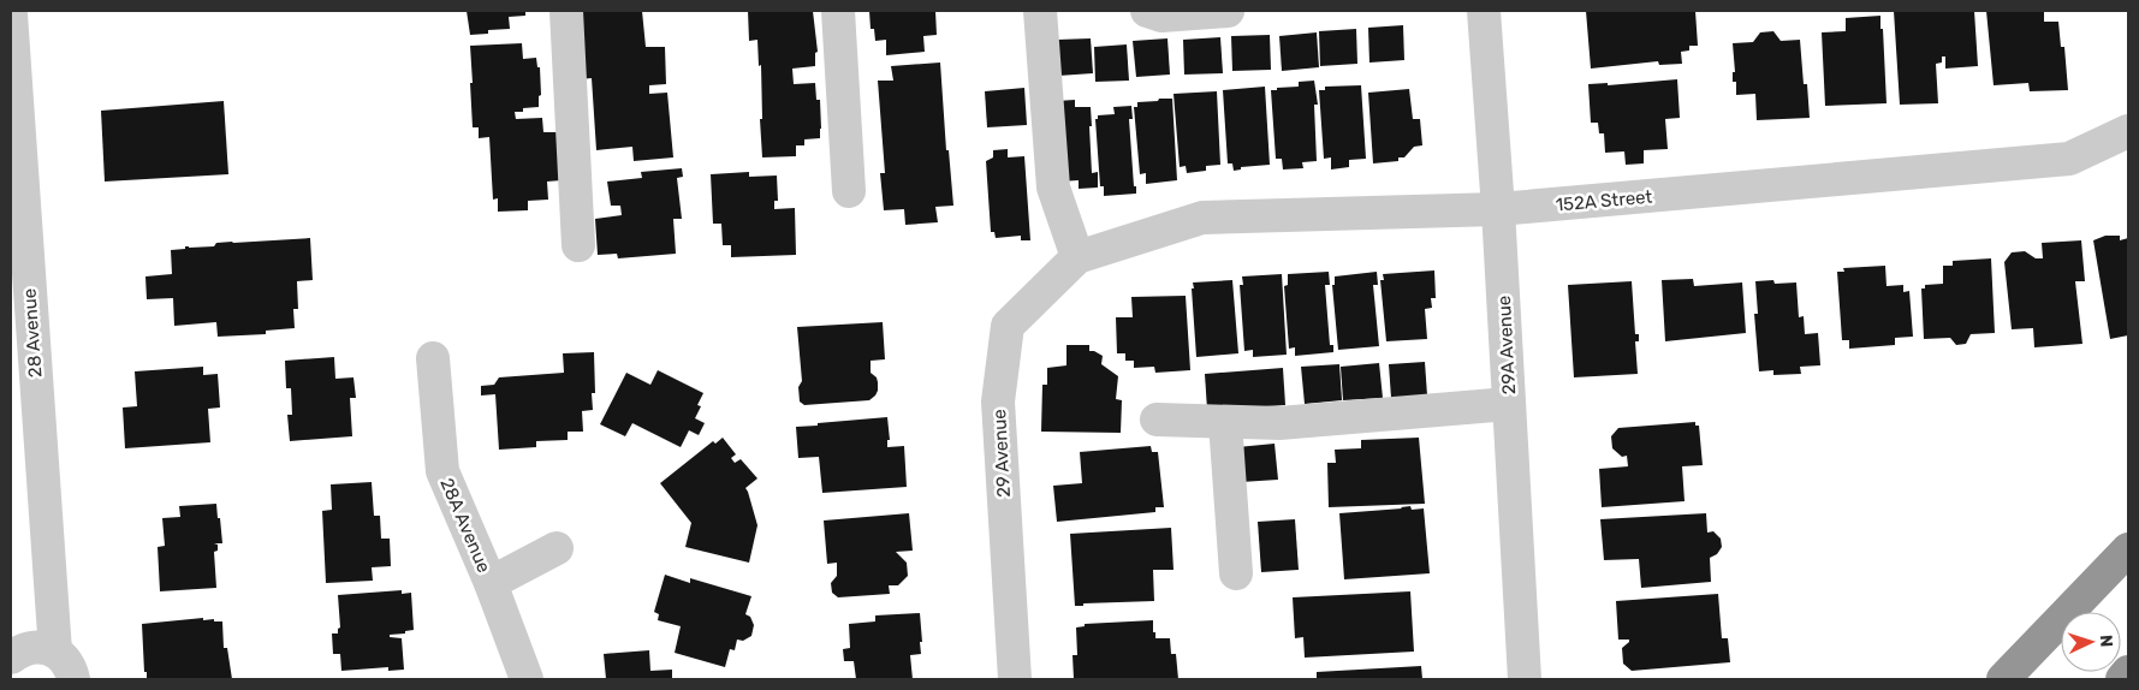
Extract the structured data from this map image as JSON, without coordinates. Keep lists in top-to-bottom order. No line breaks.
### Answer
{"streets":{"street":["152A Street","28 Avenue","29A Avenue","29 Avenue","28A Avenue"]},"crossings":[["152A Street","29A Avenue"],["152A Street","29 Avenue"]],"north":"right"}
